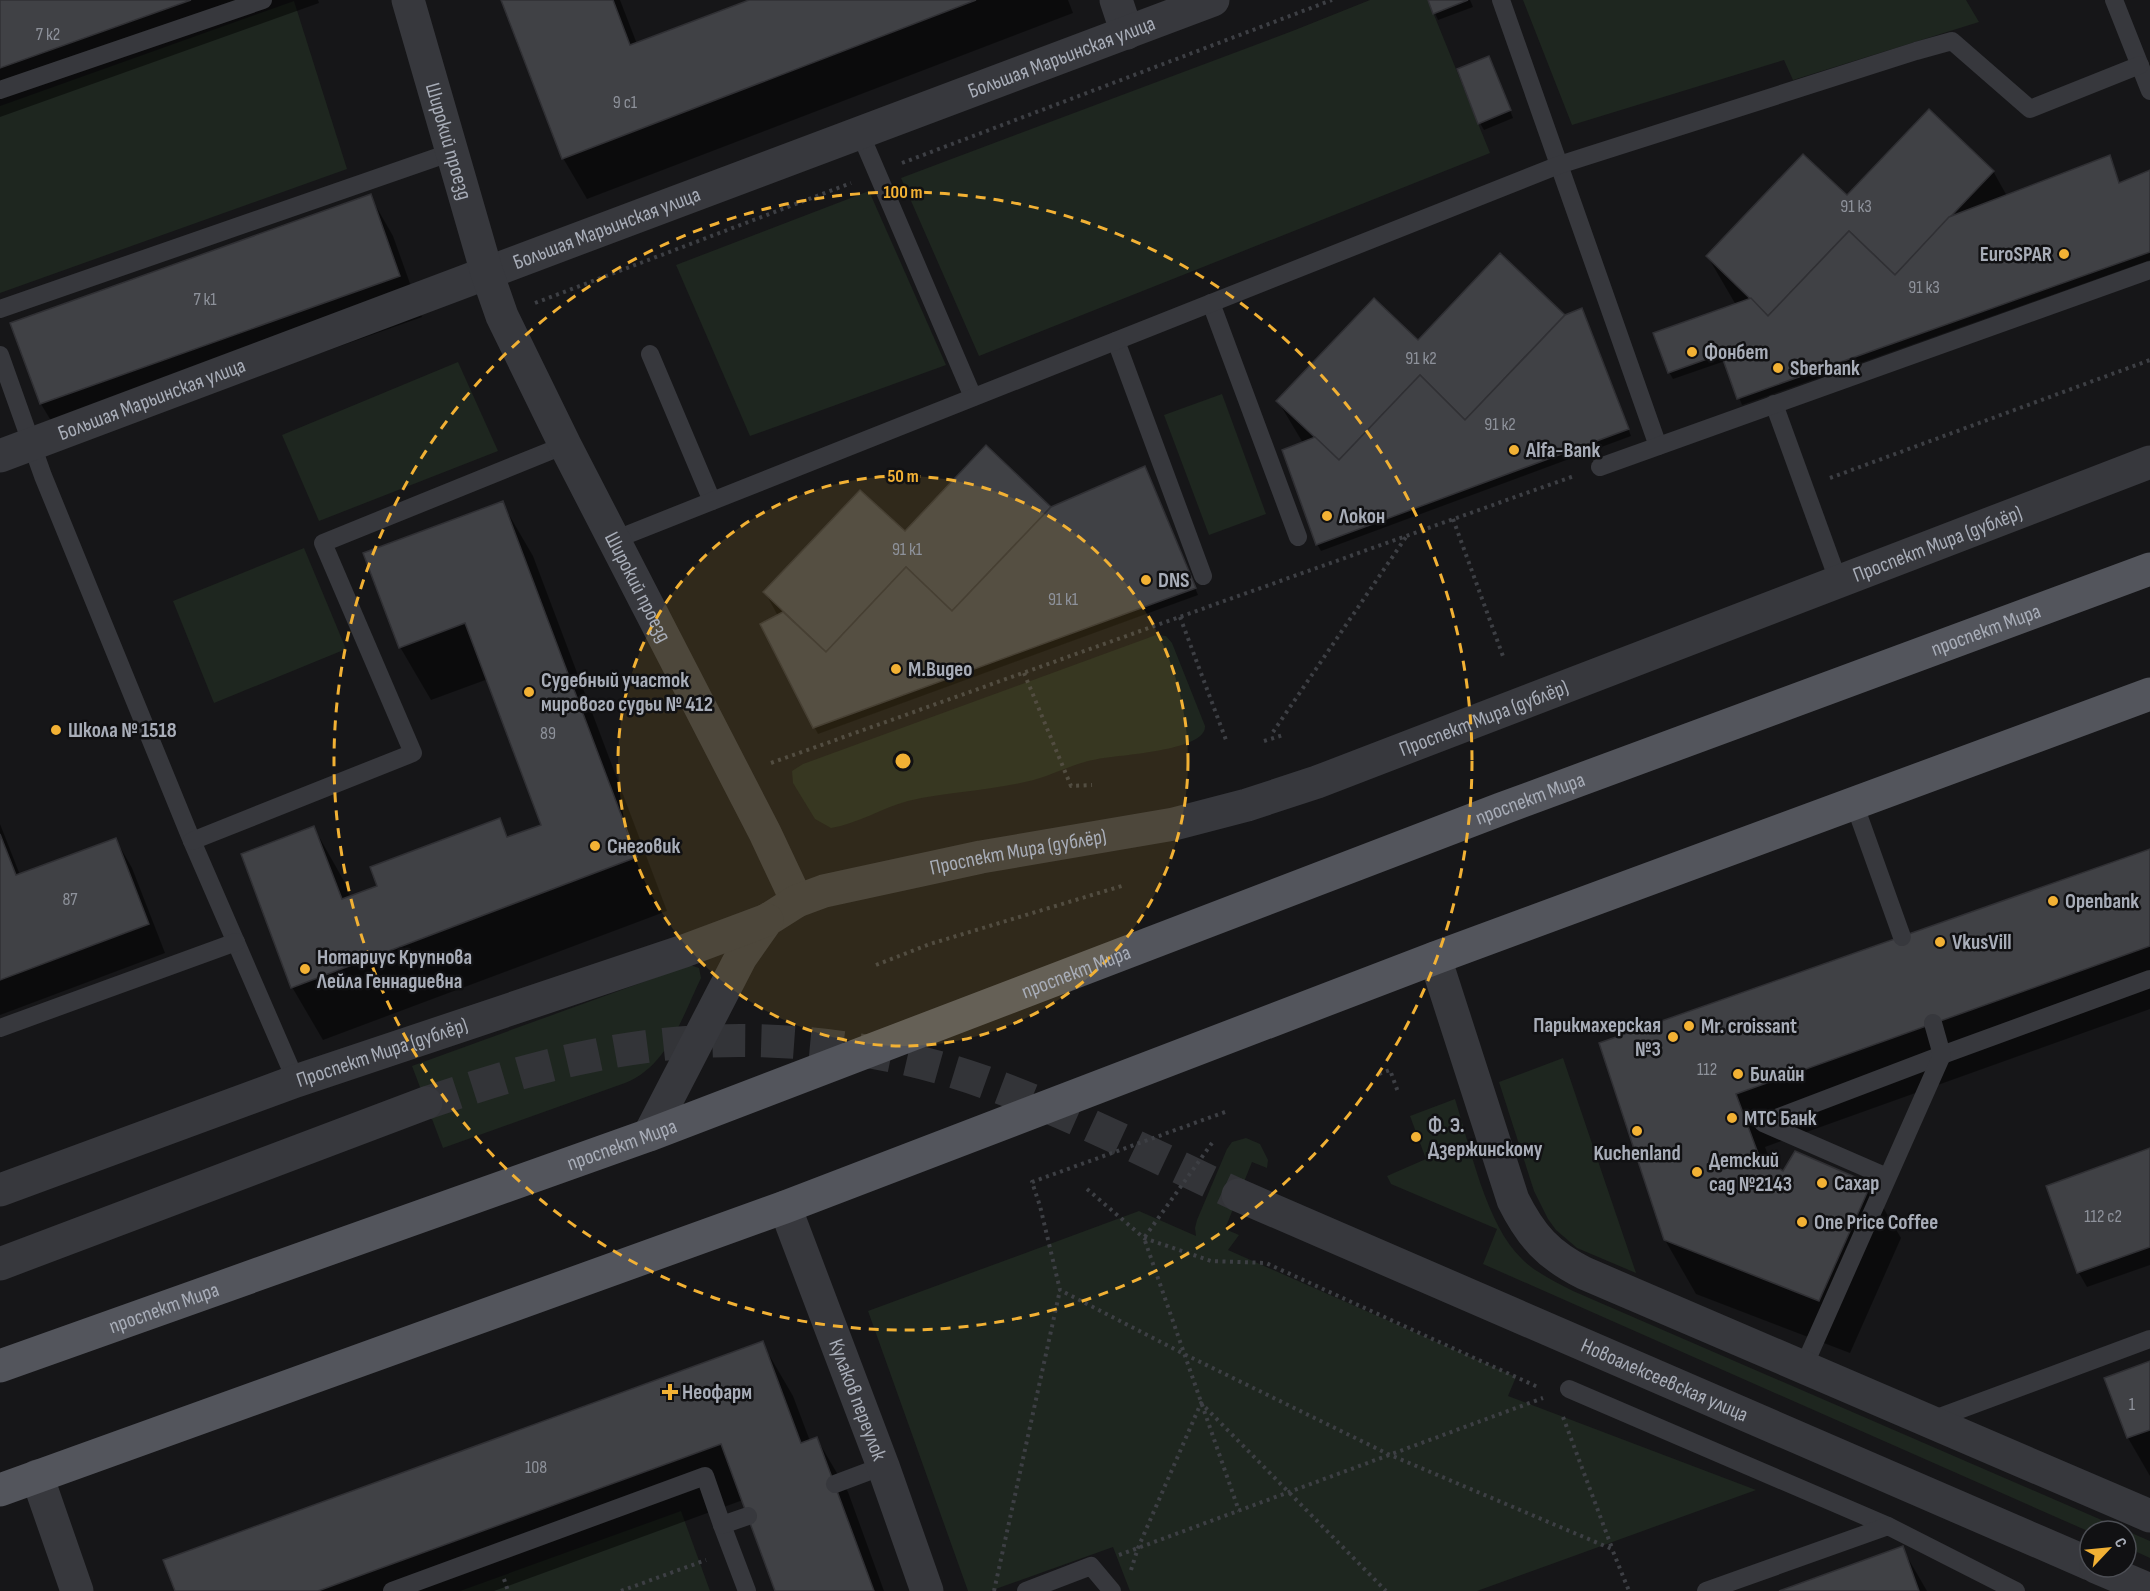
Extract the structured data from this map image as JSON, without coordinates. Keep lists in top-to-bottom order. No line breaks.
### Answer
{"streets":{"main road":["проспект Мира"],"street":["Большая Марьинская улица","Широкий проезд","Проспект Мира (дублёр)","Новоалексеевская улица","Кулаков переулок"]},"crossings":[["Большая Марьинская улица","Широкий проезд"],["Широкий проезд","Проспект Мира (дублёр)"]],"places":{"other":["EuroSPAR","Фонбет","Sberbank","Alfa-Bank","Локон","DNS","М.Видео","Судебный участок мирового судьи № 412","Школа № 1518","Снеговик","Openbank","VkusVill","Нотариус Крупнова Лейла Геннадиевна","Mr. croissant","Парикмахерская №3","Билайн","МТС Банк","Kuchenland","Ф. Э. Дзержинскому","Детский сад №2143","Сахар","One Price Coffee"],"health":["Неофарм"]},"house_numbers":["7 к2","9 с1","91 к3","91 к3","7 к1","91 к2","91 к2","91 к1","91 к1","89","87","112","112 с2","1","108"],"north":"top right","rings":["100 m","50 m"]}
